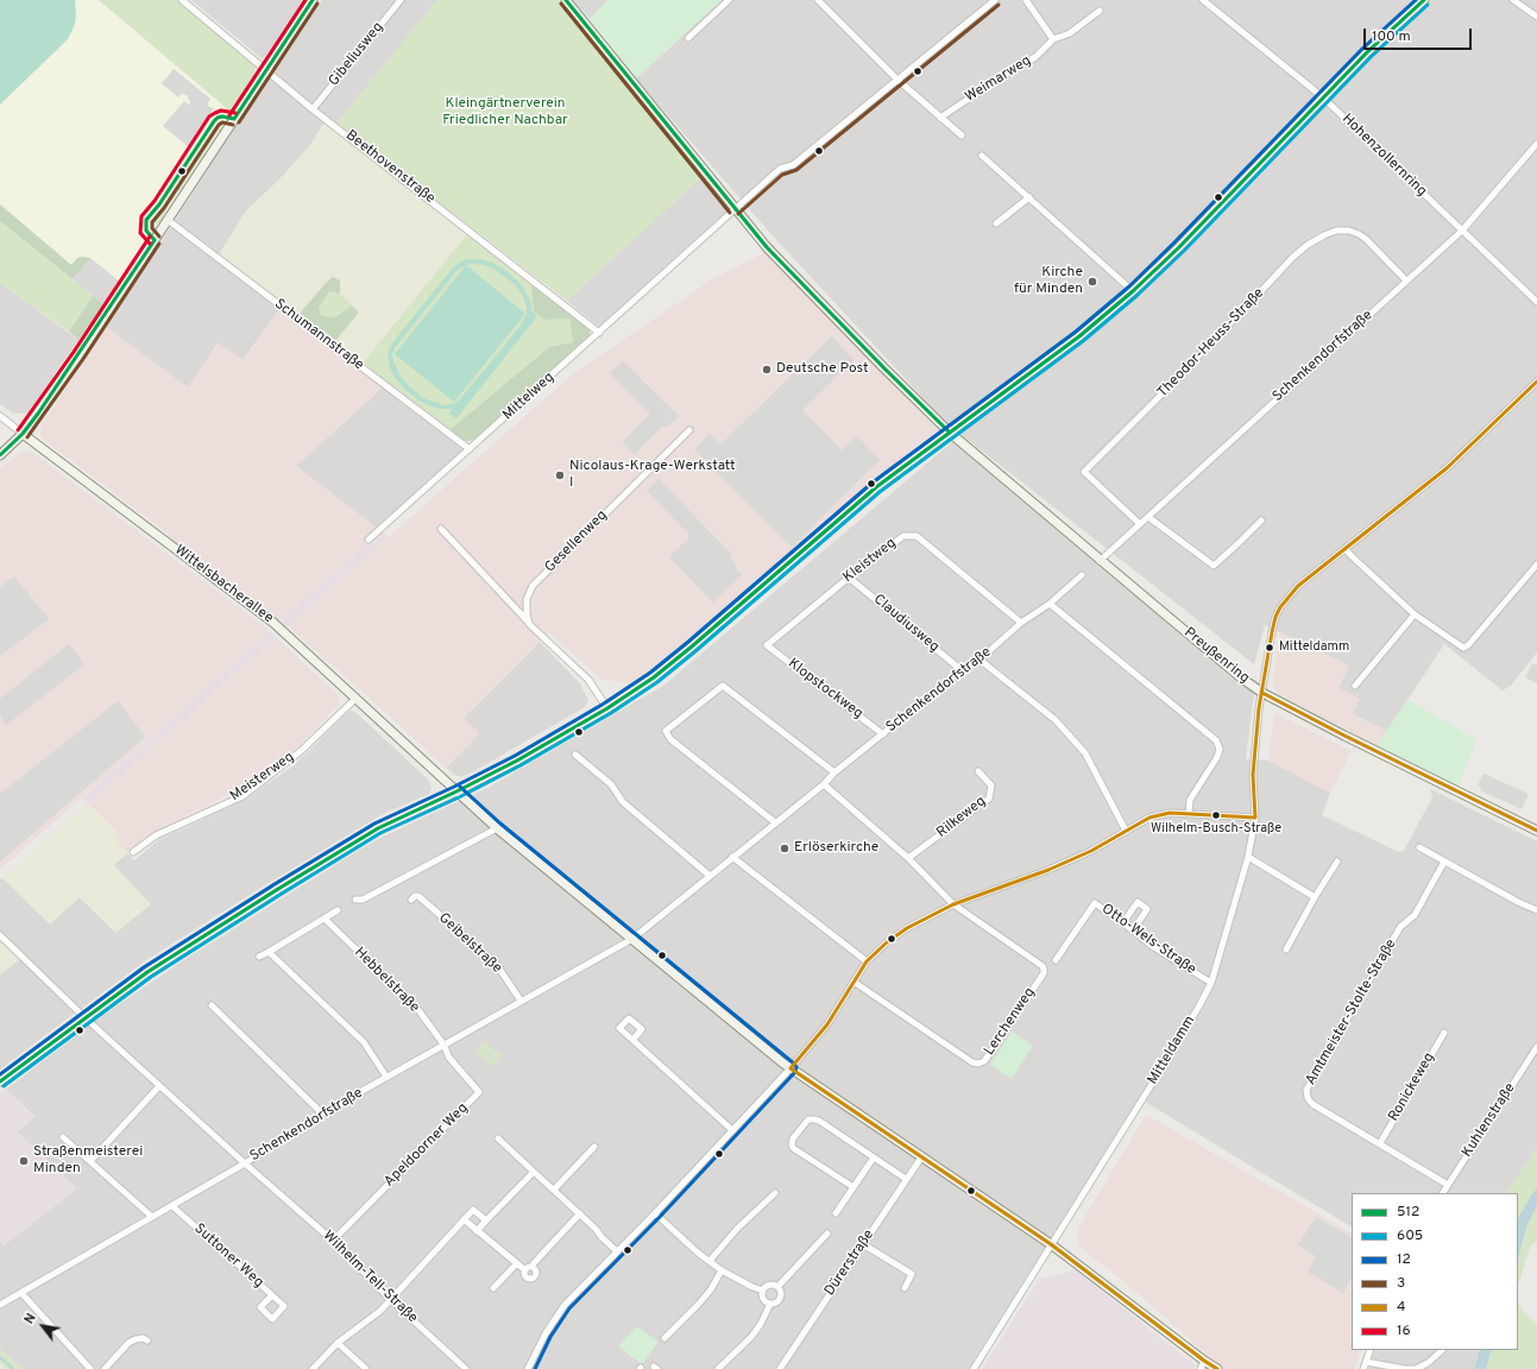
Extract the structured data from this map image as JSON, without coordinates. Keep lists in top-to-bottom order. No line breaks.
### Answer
{"streets":{"street":["Gibeliusweg","Weimarweg","Hohenzollernring","Beethovenstraße","Schumannstraße","Theodor-Heuss-Straße","Schenkendorfstraße","Mittelweg","Gesellenweg","Kleistweg","Wittelsbacherallee","Claudiusweg","Preußenring","Klopstockweg","Meisterweg","Rilkeweg","Otto-Wels-Straße","Geibelstraße","Hebbelstraße","Amtmeister-Stolte-Straße","Lerchenweg","Mitteldamm","Ronickeweg","Kuhlenstraße","Apeldoorner Weg","Suttoner Weg","Dürerstraße","Wilhelm-Tell-Straße"]},"crossings":[["Gibeliusweg","Beethovenstraße"],["Hohenzollernring","Schenkendorfstraße"],["Beethovenstraße","Mittelweg"],["Schumannstraße","Mittelweg"],["Theodor-Heuss-Straße","Schenkendorfstraße"],["Schenkendorfstraße","Kleistweg"],["Schenkendorfstraße","Wittelsbacherallee"],["Schenkendorfstraße","Claudiusweg"],["Schenkendorfstraße","Preußenring"],["Schenkendorfstraße","Klopstockweg"],["Schenkendorfstraße","Geibelstraße"],["Schenkendorfstraße","Hebbelstraße"],["Schenkendorfstraße","Apeldoorner Weg"],["Schenkendorfstraße","Suttoner Weg"],["Schenkendorfstraße","Wilhelm-Tell-Straße"],["Mittelweg","Preußenring"],["Kleistweg","Claudiusweg"],["Kleistweg","Klopstockweg"],["Wittelsbacherallee","Meisterweg"],["Wittelsbacherallee","Mitteldamm"],["Wittelsbacherallee","Dürerstraße"],["Preußenring","Mitteldamm"],["Otto-Wels-Straße","Mitteldamm"],["Hebbelstraße","Apeldoorner Weg"],["Amtmeister-Stolte-Straße","Ronickeweg"],["Amtmeister-Stolte-Straße","Kuhlenstraße"],["Apeldoorner Weg","Wilhelm-Tell-Straße"]],"parks":["Kleingärtnerverein Friedlicher Nachbar"],"places":["Kirche für Minden","Deutsche Post","Nicolaus-Krage-Werkstatt I","Mitteldamm","Wilhelm-Busch-Straße","Erlöserkirche","Straßenmeisterei Minden"],"lines":["transit line 512","transit line 12","transit line 16","transit line 3","transit line 605","transit line 4"],"legend":["512","605","12","3","4","16"],"scale_bar":"100 m","north":"top left"}
